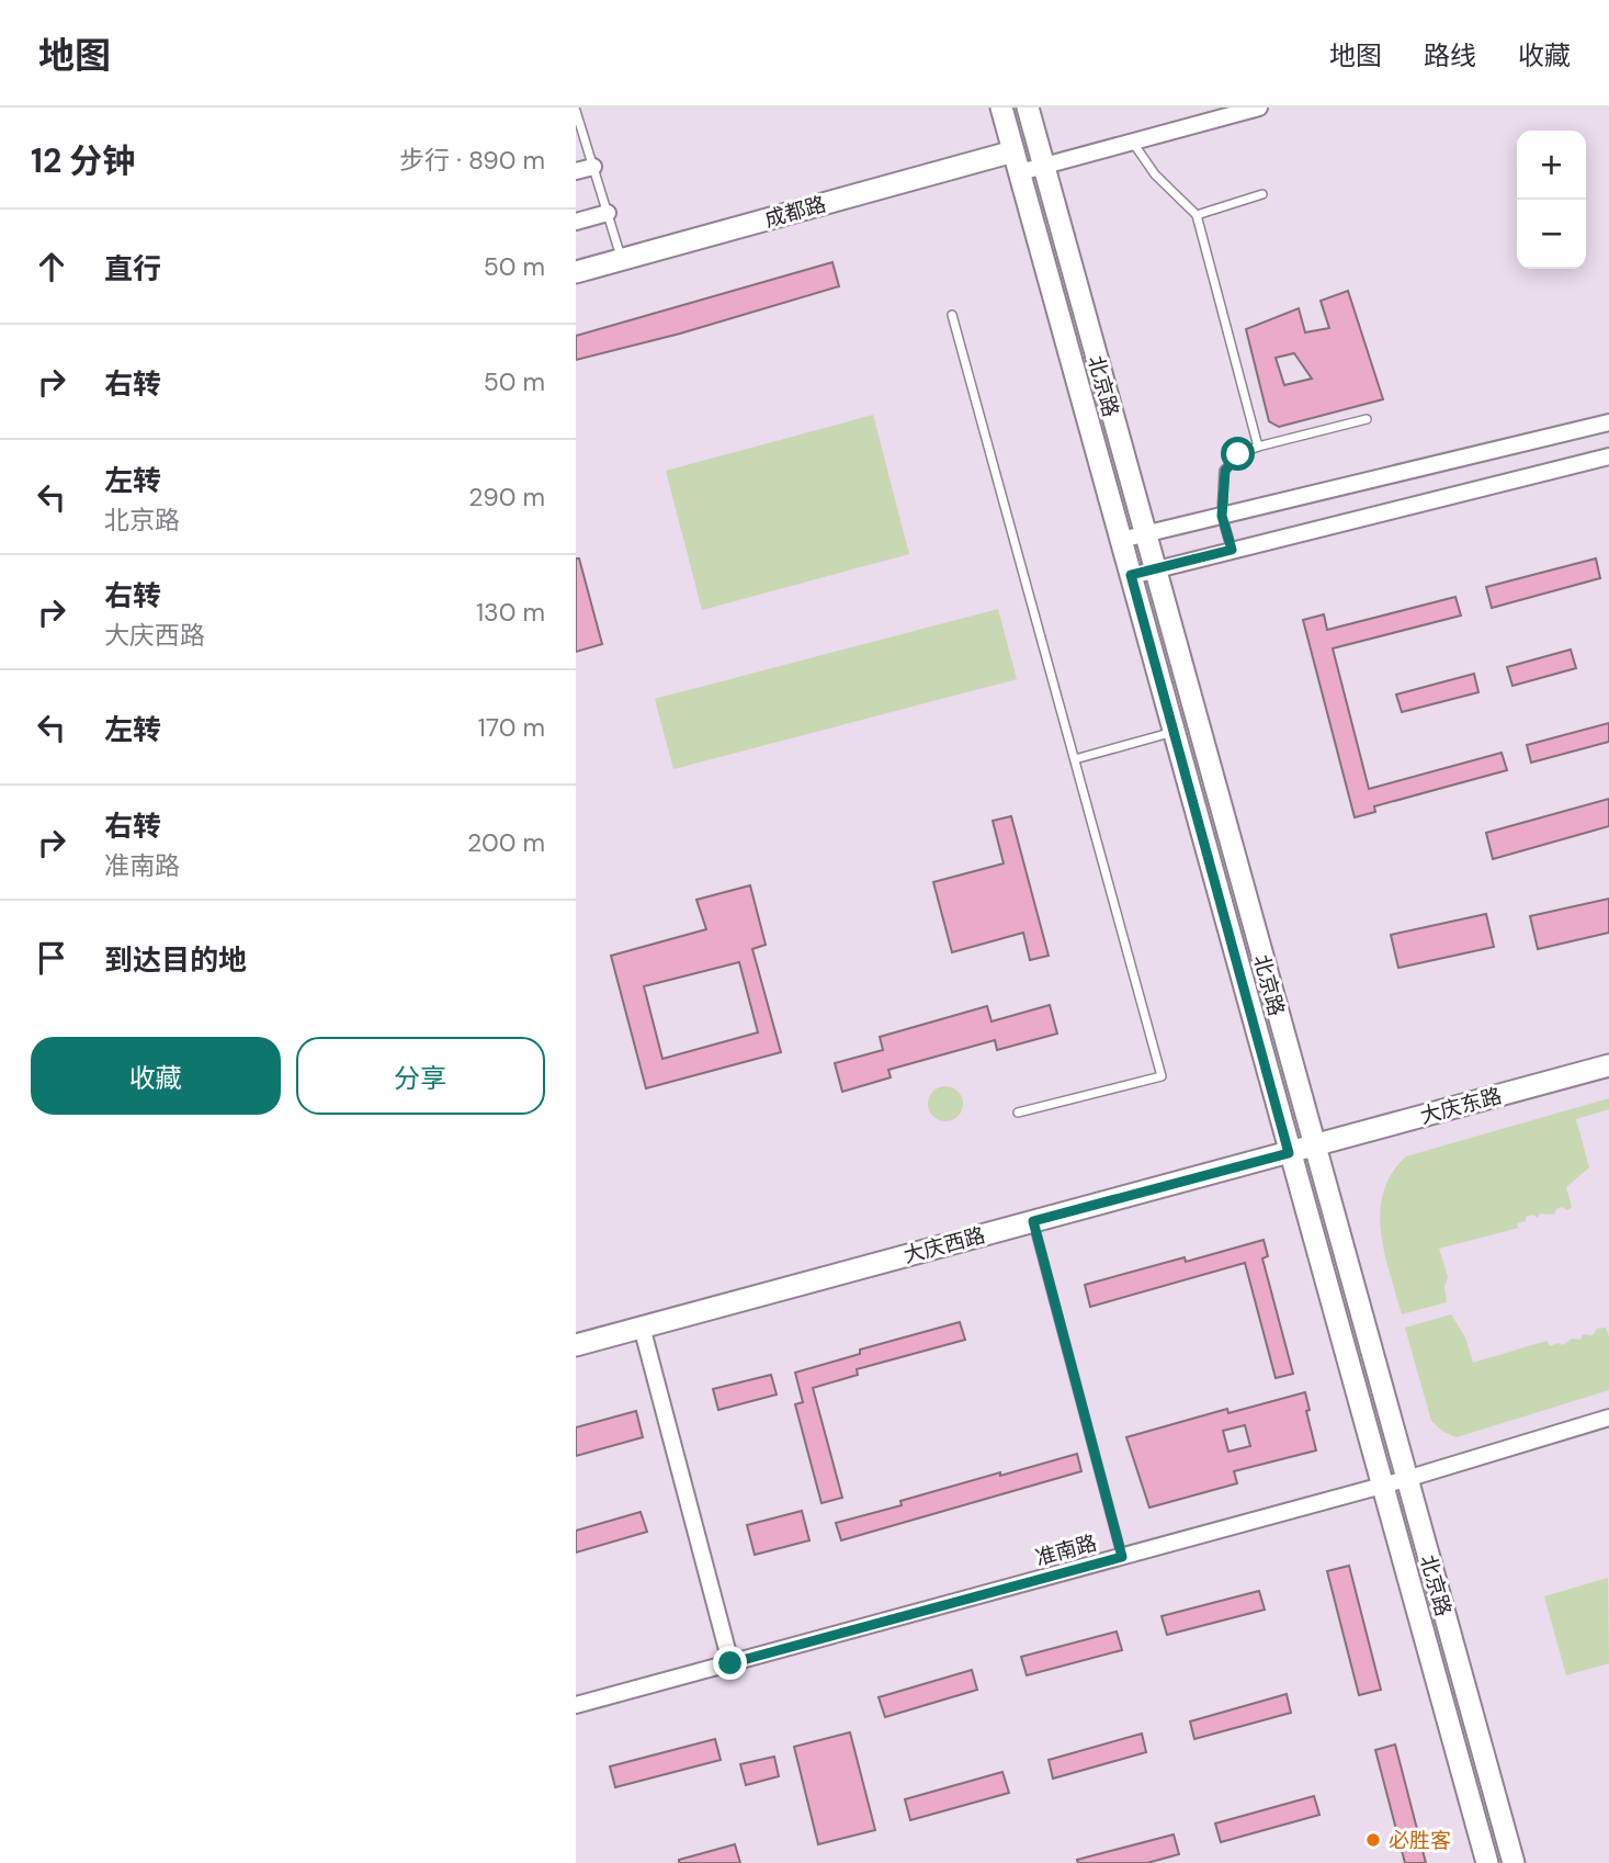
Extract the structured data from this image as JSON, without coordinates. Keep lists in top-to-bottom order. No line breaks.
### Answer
{"streets":{"main road":["成都路","北京路","大庆东路","大庆西路"],"street":["准南路"]},"crossings":[["成都路","北京路"],["北京路","大庆东路"],["北京路","大庆西路"],["北京路","准南路"],["大庆东路","大庆西路"]],"places":["必胜客"],"page":{"header":"地图","nav":["地图","路线","收藏"],"heading":["12 分钟","步行 · 890 m"],"map_buttons":["+","−"],"list":[["直行","50 m"],["右转","50 m"],["左转","北京路","290 m"],["右转","大庆西路","130 m"],["左转","170 m"],["右转","准南路","200 m"],"到达目的地"],"buttons":["收藏","分享"]}}
